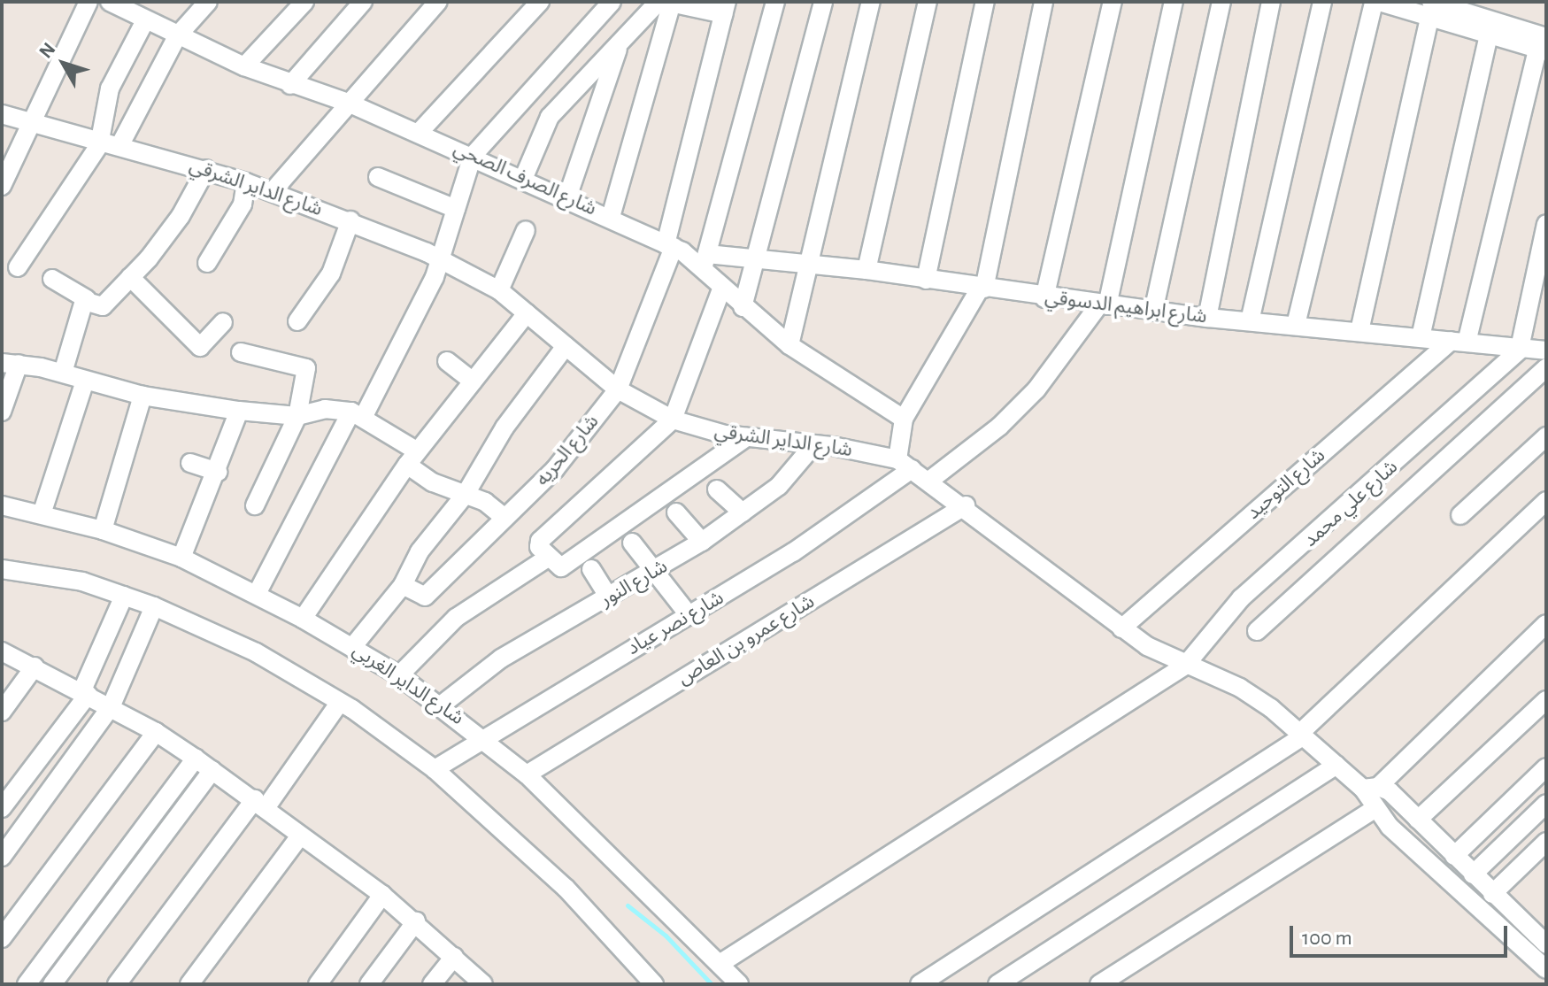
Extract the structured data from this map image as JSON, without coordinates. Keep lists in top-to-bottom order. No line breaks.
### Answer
{"streets":{"street":["شارع الصرف الصحي","شارع الداير الشرقي","شارع ابراهيم الدسوقي","شارع الحريه","شارع التوحيد","شارع علي محمد","شارع النور","شارع نصر عياد","شارع عمرو بن العاص","شارع الداير الغربي"]},"crossings":[["شارع الصرف الصحي","شارع ابراهيم الدسوقي"],["شارع الصرف الصحي","شارع الحريه"],["شارع الداير الشرقي","شارع الحريه"],["شارع الداير الشرقي","شارع التوحيد"],["شارع الداير الشرقي","شارع علي محمد"],["شارع الداير الشرقي","شارع النور"],["شارع الداير الشرقي","شارع نصر عياد"],["شارع الداير الشرقي","شارع عمرو بن العاص"],["شارع ابراهيم الدسوقي","شارع التوحيد"],["شارع ابراهيم الدسوقي","شارع علي محمد"],["شارع علي محمد","شارع الداير الغربي"],["شارع النور","شارع الداير الغربي"],["شارع نصر عياد","شارع الداير الغربي"],["شارع عمرو بن العاص","شارع الداير الغربي"]],"scale_bar":"100 m","north":"top left"}
